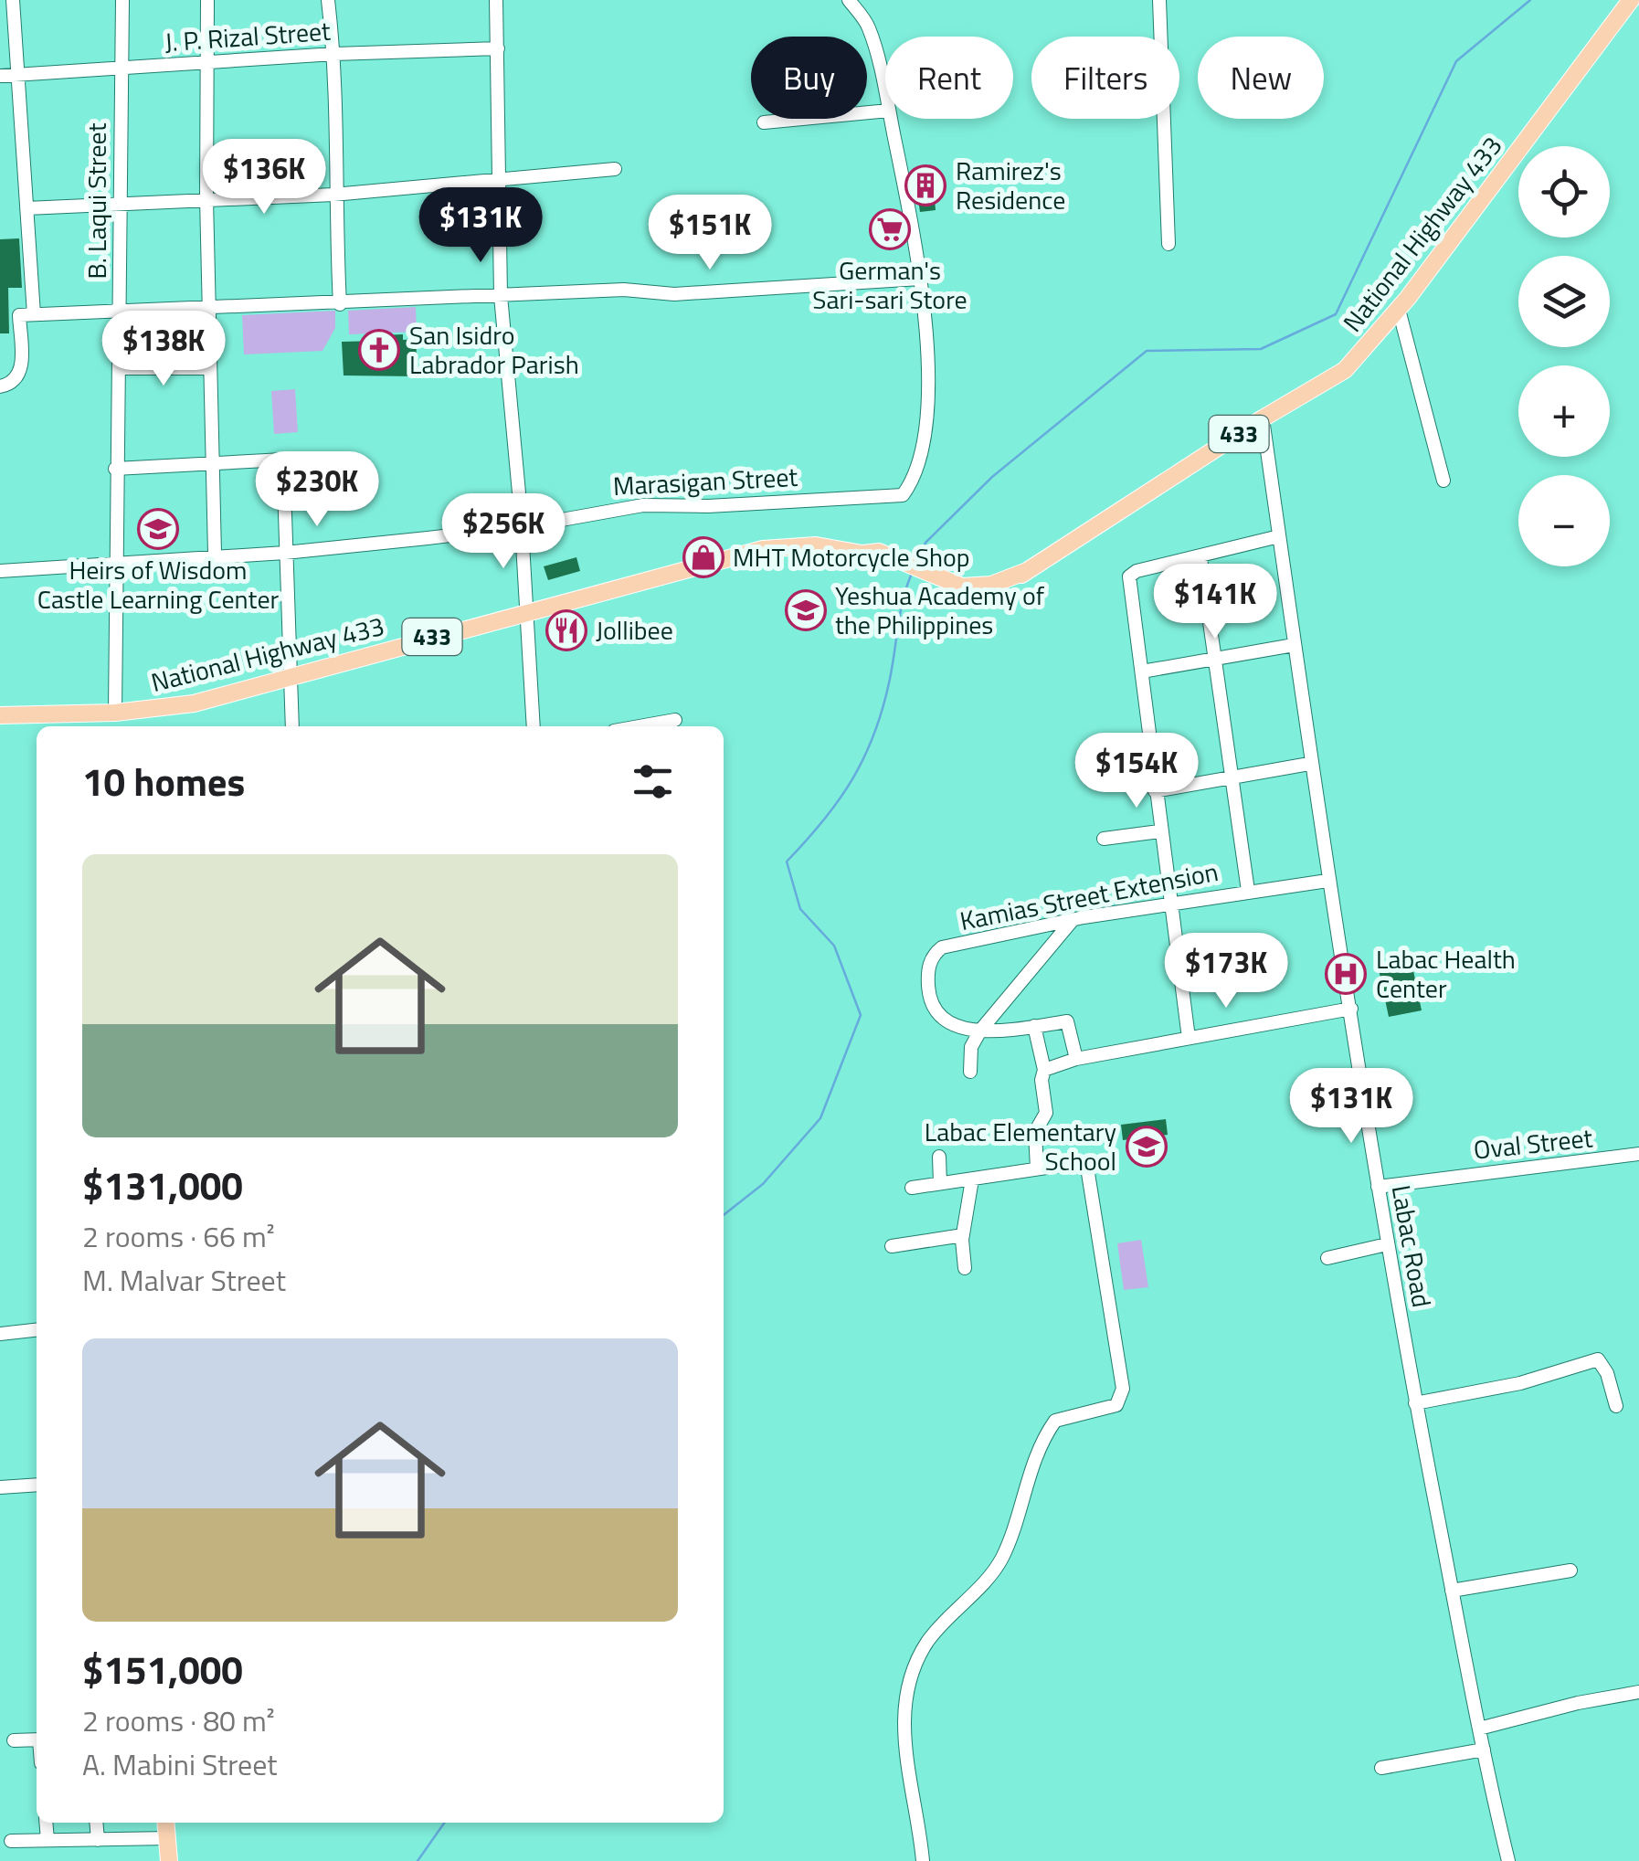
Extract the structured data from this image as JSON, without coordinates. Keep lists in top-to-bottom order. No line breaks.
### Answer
{"streets":{"main road":["B. Laqui Street","National Highway 433","433"],"street":["J. P. Rizal Street","Marasigan Street","Kamias Street Extension","Oval Street","Labac Road"]},"crossings":[["J. P. Rizal Street","B. Laqui Street"],["B. Laqui Street","National Highway 433"],["B. Laqui Street","Marasigan Street"],["National Highway 433","Labac Road"],["Kamias Street Extension","Labac Road"],["Oval Street","Labac Road"]],"places":{"building":["Ramirez's Residence"],"supermarket":["German's Sari-sari Store"],"church":["San Isidro Labrador Parish"],"school or university":["Heirs of Wisdom Castle Learning Center","Yeshua Academy of the Philippines","Labac Elementary School"],"shop":["MHT Motorcycle Shop"],"restaurant":["Jollibee"],"hospital":["Labac Health Center"]},"page":{"chip":["Buy","Rent","Filters","New"],"price":["$136K","$131K","$151K","$138K","$230K","$256K","$141K","$154K","$173K","$131K"],"map_buttons":["+","−"],"heading":"10 homes","list":[{"name":"$131,000","note":"2 rooms · 66 m² · M. Malvar Street"},{"name":"$151,000","note":"2 rooms · 80 m² · A. Mabini Street"}]}}
